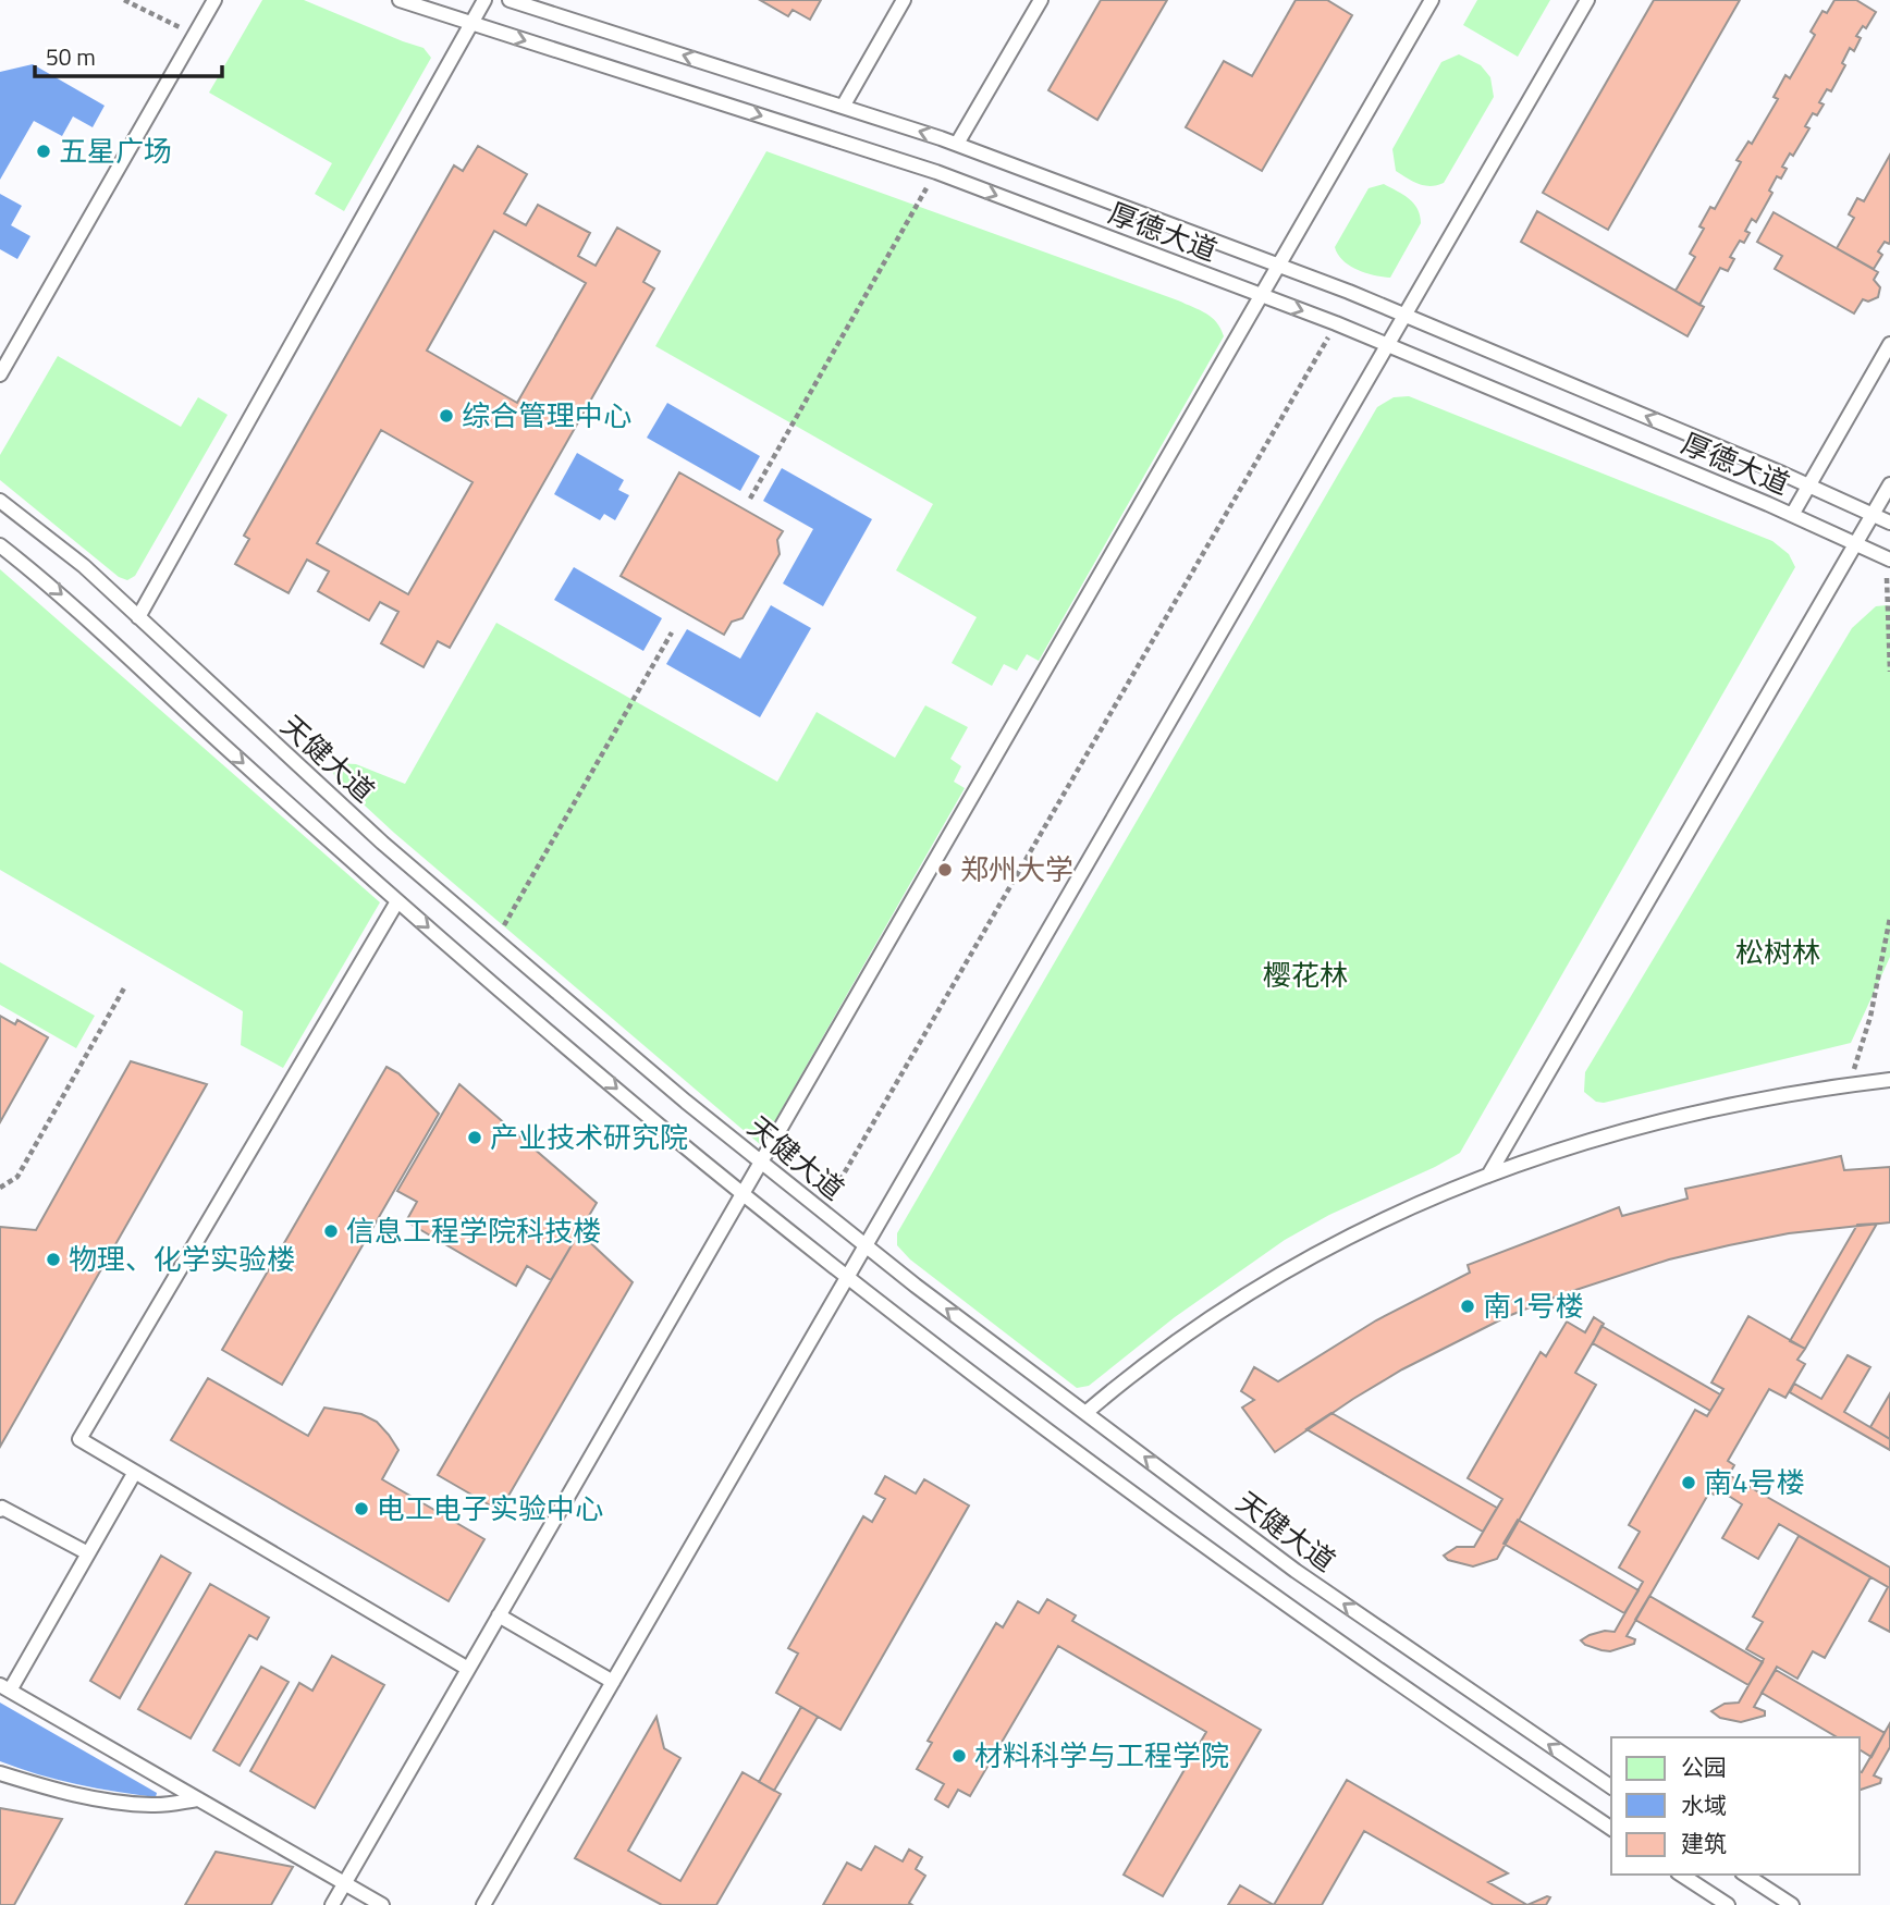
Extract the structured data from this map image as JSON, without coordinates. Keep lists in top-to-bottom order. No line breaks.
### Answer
{"streets":{"lane":["厚德大道","天健大道"]},"parks":["松树林","樱花林"],"places":["五星广场","综合管理中心","郑州大学","产业技术研究院","信息工程学院科技楼","物理、化学实验楼","南1号楼","南4号楼","电工电子实验中心","材料科学与工程学院"],"legend":["公园","水域","建筑"],"scale_bar":"50 m"}
